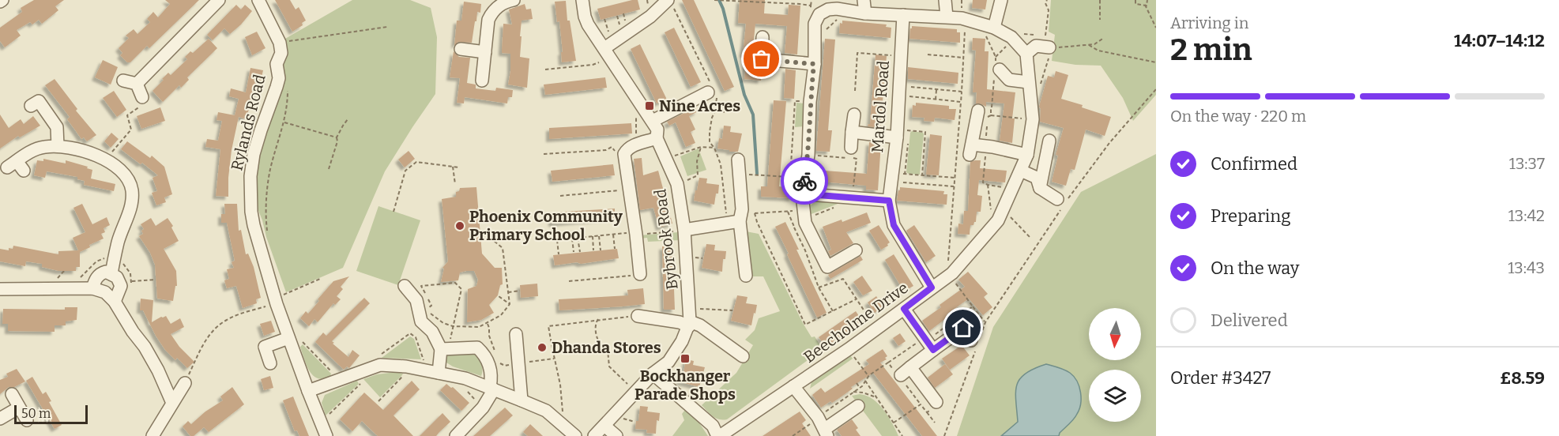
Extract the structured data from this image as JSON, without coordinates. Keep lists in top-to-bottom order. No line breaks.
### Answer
{"streets":{"street":["Mardol Road","Rylands Road","Bybrook Road","Beecholme Drive"]},"crossings":[["Mardol Road","Beecholme Drive"]],"places":{"transit":["Nine Acres","Bockhanger Parade Shops"],"other":["Phoenix Community Primary School","Dhanda Stores"]},"scale_bar":"50 m","north":"bottom","page":{"heading":["2 min","Arriving in","14:07–14:12"],"panel":["Order #3427","£8.59"],"bar":"On the way · 220 m","list":[["Confirmed","13:37"],["Preparing","13:42"],["On the way","13:43"],"Delivered"],"scale":"50 m"}}
